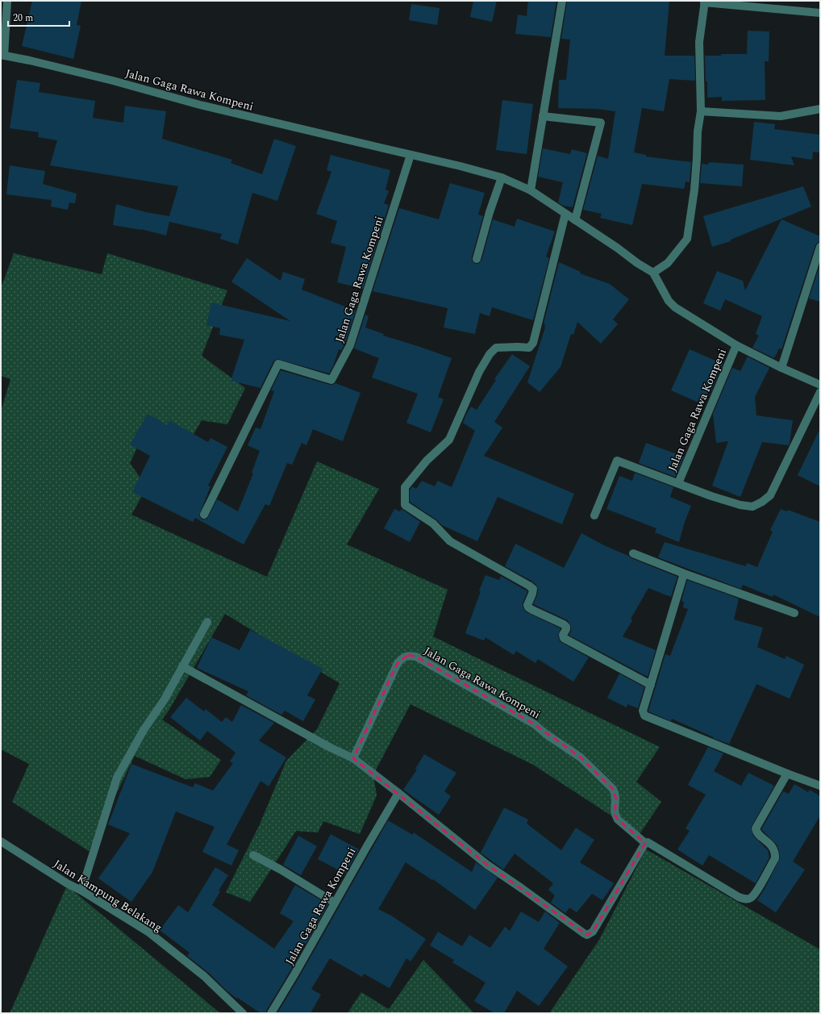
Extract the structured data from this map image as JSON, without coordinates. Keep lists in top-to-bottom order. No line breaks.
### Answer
{"streets":{"street":["Jalan Gaga Rawa Kompeni","Jalan Kampung Belakang"]},"scale_bar":"20 m"}
